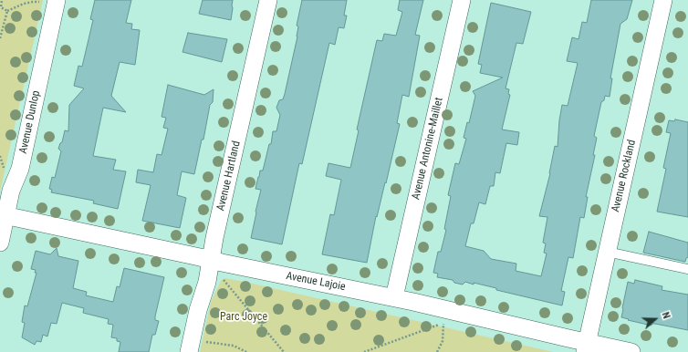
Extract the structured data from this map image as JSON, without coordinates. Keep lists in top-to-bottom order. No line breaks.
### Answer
{"streets":{"street":["Avenue Dunlop","Avenue Antonine-Maillet","Avenue Hartland","Avenue Rockland","Avenue Lajoie"]},"crossings":[["Avenue Dunlop","Avenue Lajoie"],["Avenue Antonine-Maillet","Avenue Lajoie"],["Avenue Hartland","Avenue Lajoie"],["Avenue Rockland","Avenue Lajoie"]],"parks":["Parc Joyce"],"north":"right"}
